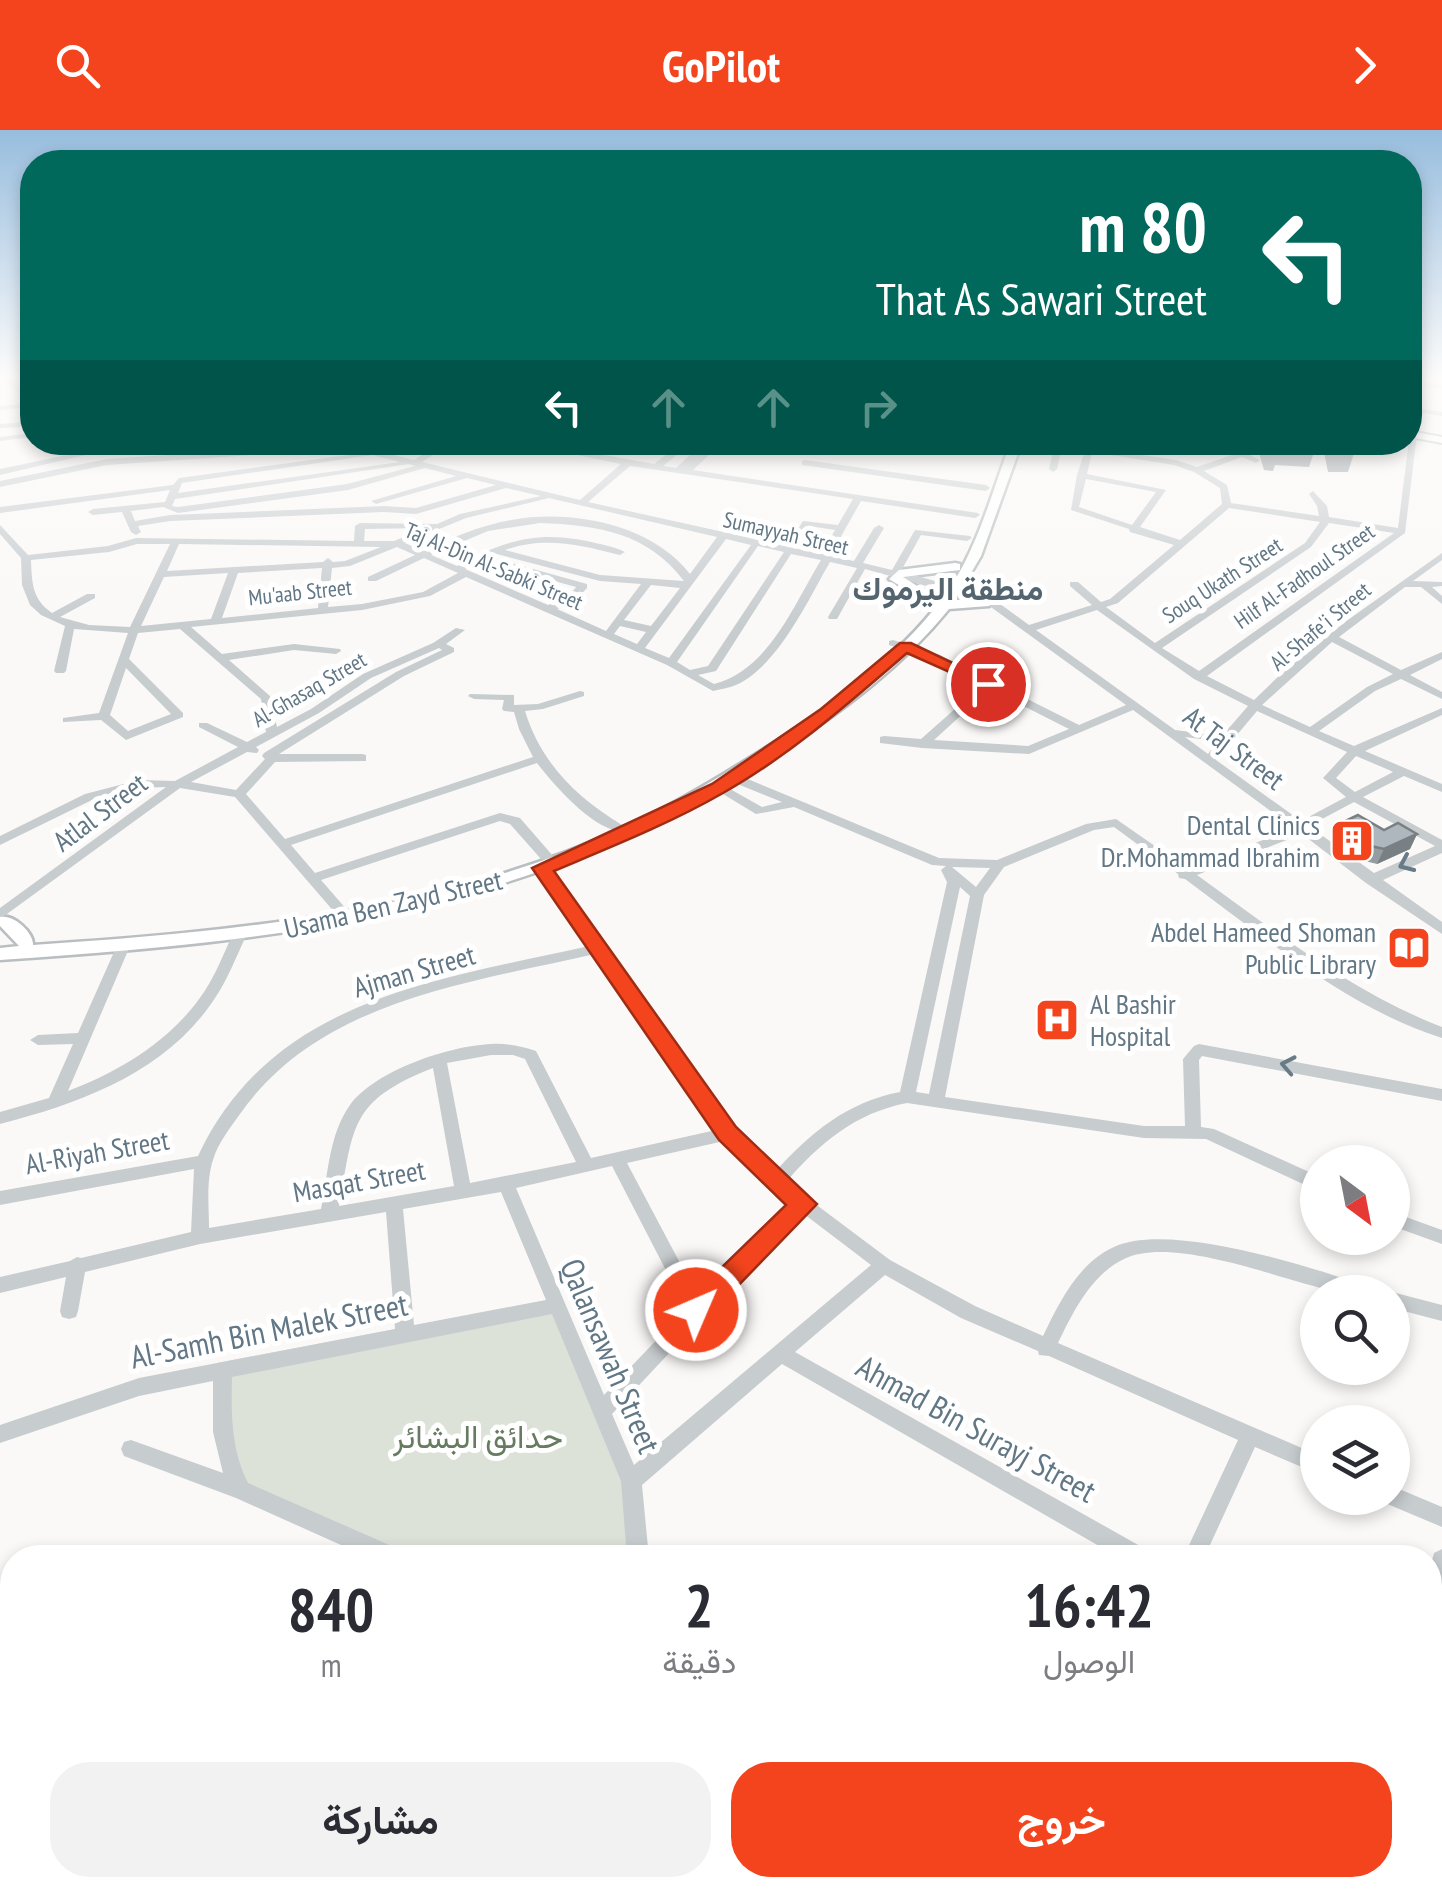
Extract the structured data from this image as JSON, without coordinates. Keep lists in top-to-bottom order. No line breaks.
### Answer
{"streets":{"highway":["Usama Ben Zayd Street"],"street":["Sumayyah Street","Taj Al-Din Al-Sabki Street","Hilf Al-Fadhoul Street","Souq Ukath Street","Mu'aab Street","Al-Shafe'i Street","Al-Ghasaq Street","At Taj Street","Atlal Street","Ajman Street","Al-Riyah Street","Masqat Street","Al-Samh Bin Malek Street","Qalansawah Street","Ahmad Bin Surayj Street"]},"crossings":[["Sumayyah Street","Taj Al-Din Al-Sabki Street"],["Taj Al-Din Al-Sabki Street","Mu'aab Street"],["Al-Shafe'i Street","At Taj Street"],["Al-Ghasaq Street","Atlal Street"],["At Taj Street","Usama Ben Zayd Street"],["Ajman Street","Al-Riyah Street"],["Ajman Street","Masqat Street"],["Masqat Street","Qalansawah Street"],["Al-Samh Bin Malek Street","Qalansawah Street"]],"districts":["منطقة اليرموك"],"parks":["حدائق البشائر"],"places":{"building":["Dental Clinics Dr.Mohammad Ibrahim"],"library":["Abdel Hameed Shoman Public Library"],"hospital":["Al Bashir Hospital"]},"north":"bottom right","page":{"header":"GoPilot","turn":["80 m","That As Sawari Street"],"eta":["16:42","الوصول","2","دقيقة","840","m"],"buttons":["خروج","مشاركة"]}}
